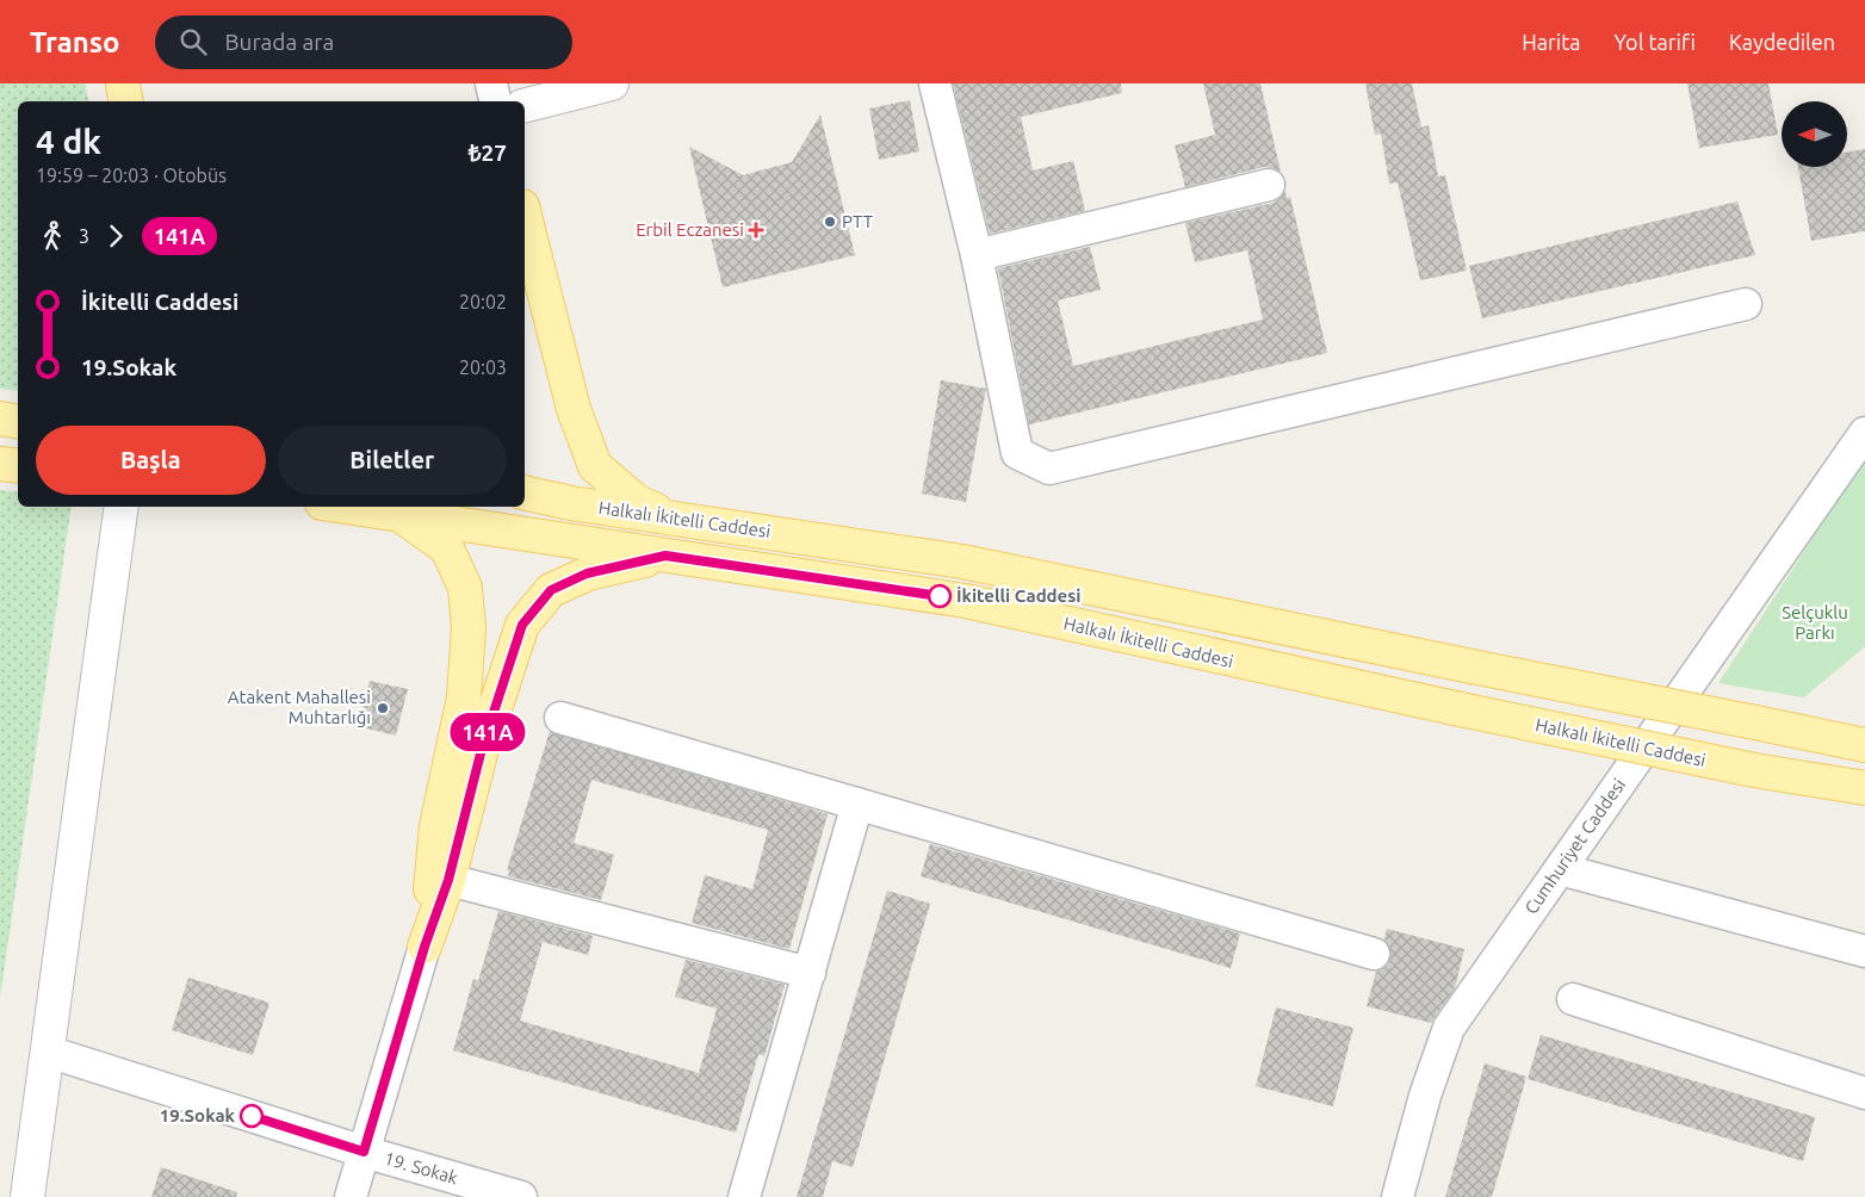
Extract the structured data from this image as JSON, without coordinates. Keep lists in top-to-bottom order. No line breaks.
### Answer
{"streets":{"main road":["Halkalı İkitelli Caddesi"],"street":["Cumhuriyet Caddesi","19. Sokak"]},"parks":["Selçuklu Parkı"],"places":{"other":["PTT","İkitelli Caddesi","Atakent Mahallesi Muhtarlığı","19.Sokak"],"health":["Erbil Eczanesi"]},"lines":["bus line 141A"],"north":"left","page":{"header":"Transo","search":"Burada ara","nav":["Harita","Yol tarifi","Kaydedilen"],"on_map":"141A","heading":["4 dk","19:59 – 20:03 · Otobüs","₺27"],"legs":["3","141A"],"list":[{"name":"İkitelli Caddesi","value":"20:02"},{"name":"19.Sokak","value":"20:03"}],"buttons":["Başla","Biletler"]}}
